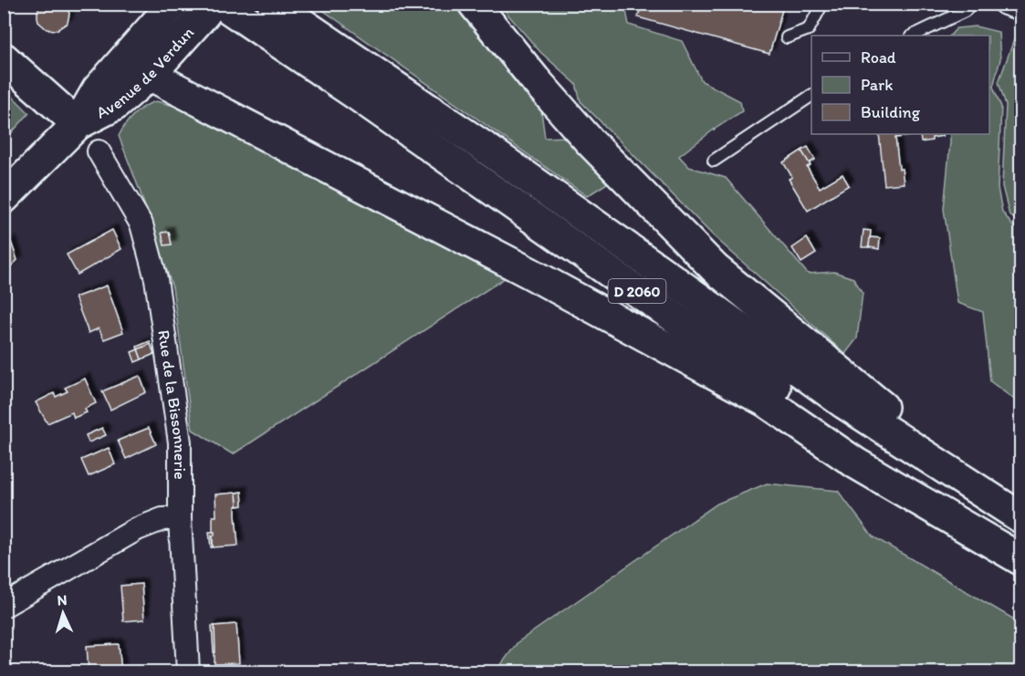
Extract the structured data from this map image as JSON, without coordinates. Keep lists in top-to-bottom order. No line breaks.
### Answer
{"streets":{"main road":["Avenue de Verdun","D 2060"],"street":["Rue de la Bissonnerie"]},"crossings":[["Avenue de Verdun","D 2060"]],"legend":["Road","Park","Building"],"north":"top"}
